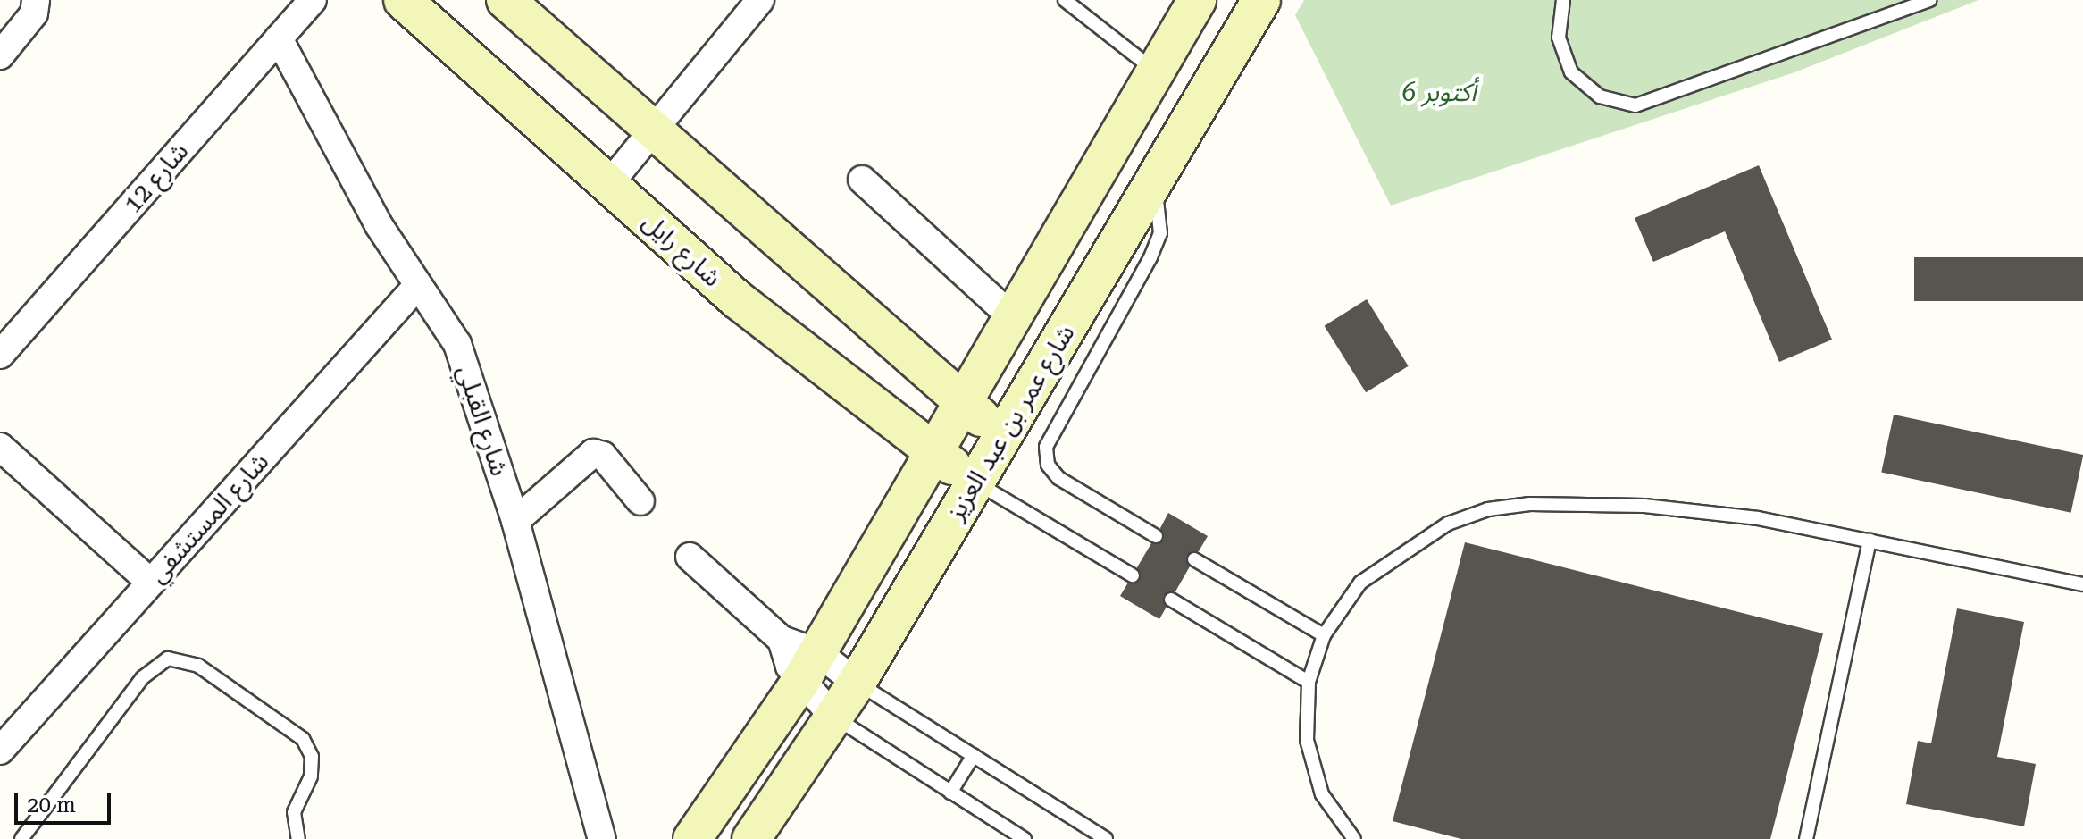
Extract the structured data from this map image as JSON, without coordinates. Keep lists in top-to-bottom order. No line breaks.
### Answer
{"streets":{"main road":["شارع رايل","شارع عمر بن عبد العزيز"],"street":["شارع 12","شارع القبلي","شارع المستشفي"]},"crossings":[["شارع 12","شارع القبلي"],["شارع رايل","شارع عمر بن عبد العزيز"],["شارع القبلي","شارع المستشفي"]],"parks":["6 أكتوبر"],"scale_bar":"20 m"}
